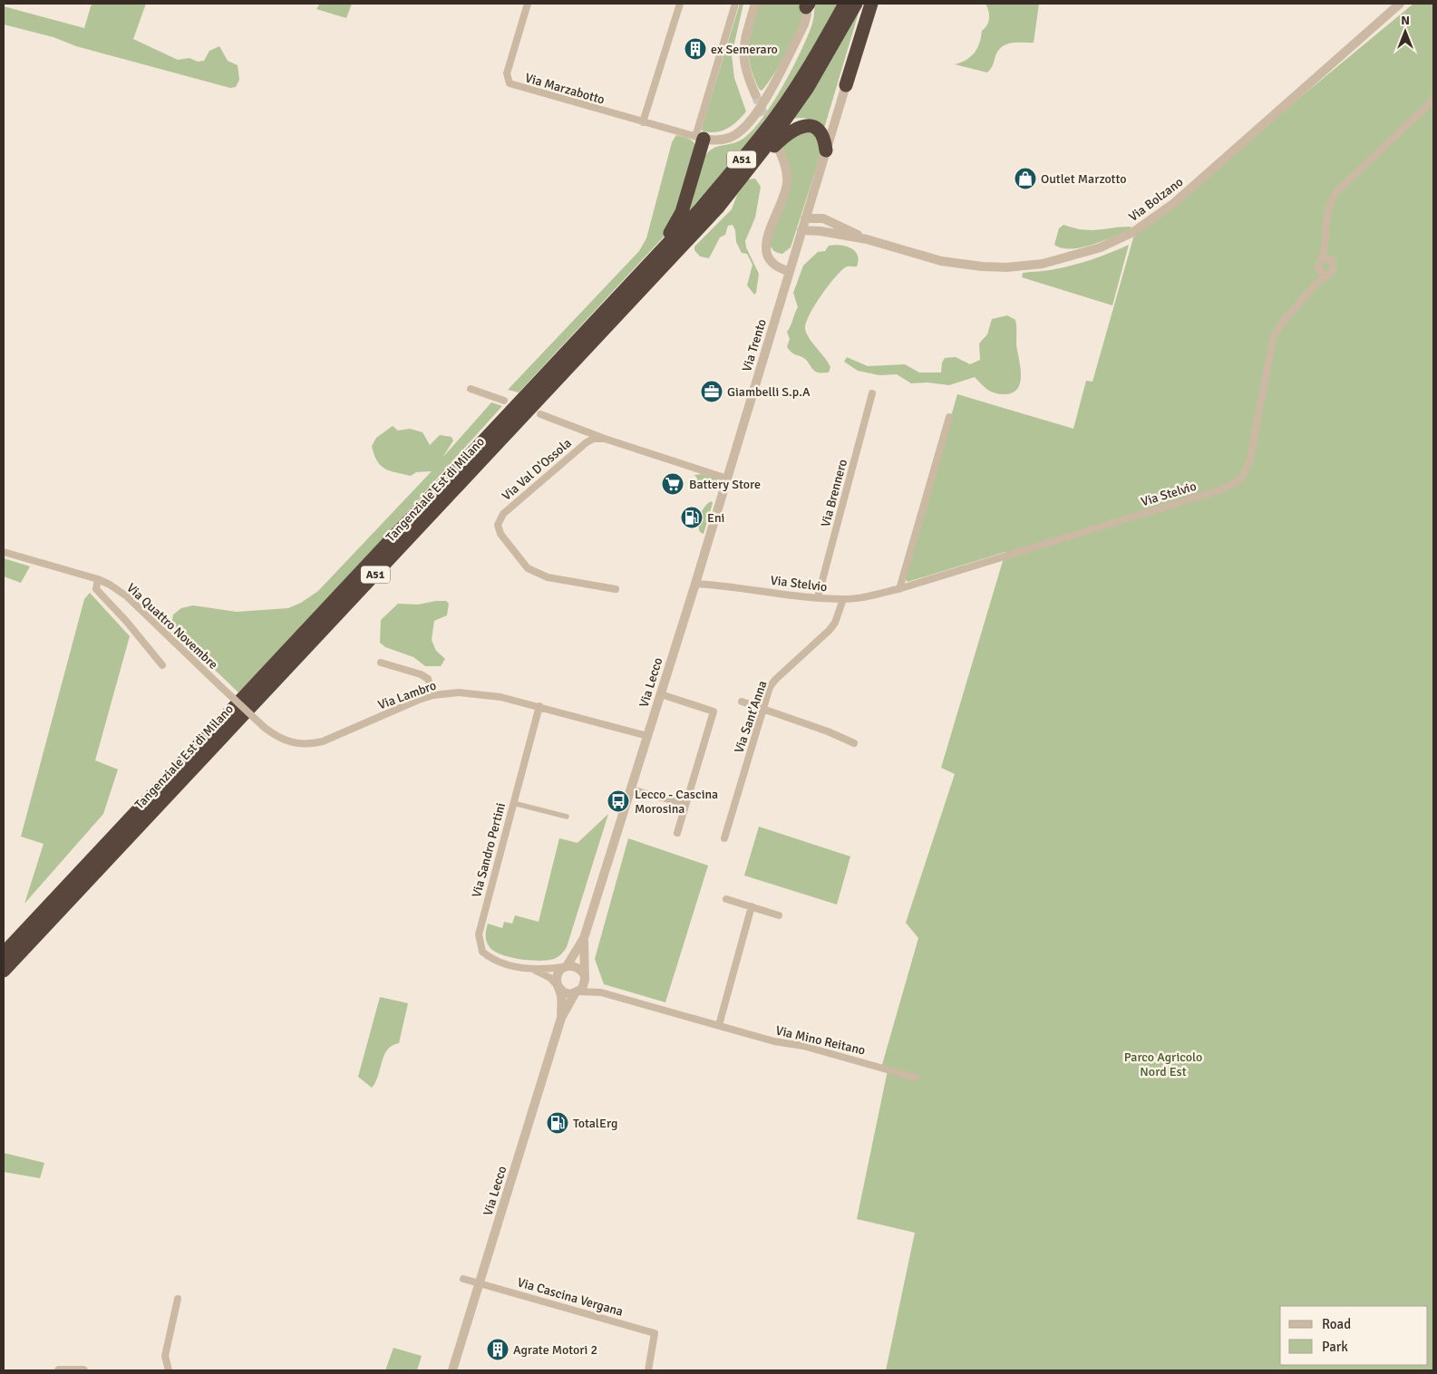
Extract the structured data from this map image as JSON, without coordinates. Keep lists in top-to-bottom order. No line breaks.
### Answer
{"streets":{"highway":["A51","Tangenziale Est di Milano"],"street":["Via Marzabotto","Via Bolzano","Via Trento","Via Val D'Ossola","Via Brennero","Via Stelvio","Via Quattro Novembre","Via Lecco","Via Lambro","Via Sant'Anna","Via Sandro Pertini","Via Mino Reitano","Via Cascina Vergana"]},"crossings":[["Via Trento","Via Stelvio"],["Via Trento","Via Lecco"],["Via Brennero","Via Stelvio"],["Via Stelvio","Via Lecco"],["Via Stelvio","Via Sant'Anna"],["Via Quattro Novembre","Via Lambro"],["Via Lecco","Via Lambro"],["Via Lecco","Via Mino Reitano"],["Via Lecco","Via Cascina Vergana"],["Via Lambro","Via Sandro Pertini"]],"parks":["Parco Agricolo Nord Est"],"places":{"building":["ex Semeraro","Agrate Motori 2"],"shop":["Outlet Marzotto"],"office":["Giambelli S.p.A"],"supermarket":["Battery Store"],"fuel station":["Eni","TotalErg"],"bus stop":["Lecco - Cascina Morosina"]},"legend":["Road","Park"],"north":"top"}
